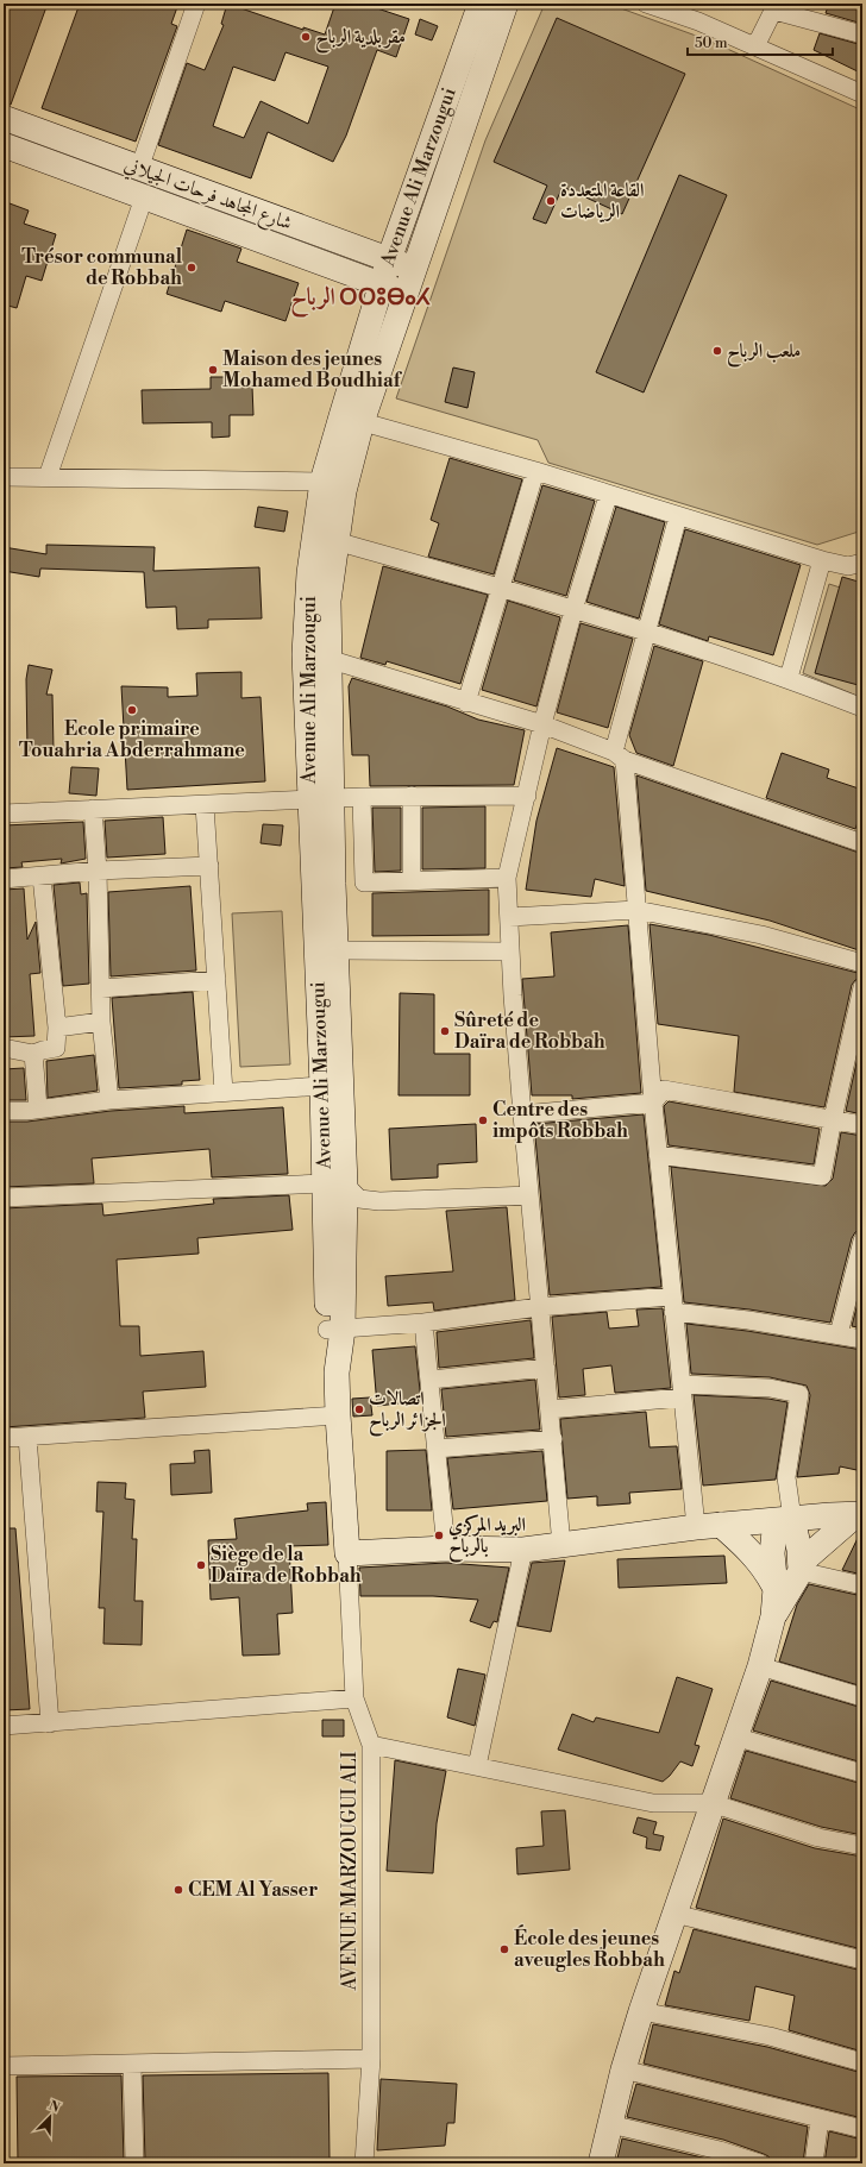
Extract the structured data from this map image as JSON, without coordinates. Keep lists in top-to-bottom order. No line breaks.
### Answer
{"streets":{"main road":["Avenue Ali Marzougui","شارع المجاهد فرحات الجيلاني"],"street":["AVENUE MARZOUGUI ALI"]},"crossings":[["Avenue Ali Marzougui","شارع المجاهد فرحات الجيلاني"],["Avenue Ali Marzougui","AVENUE MARZOUGUI ALI"]],"districts":["الرباح ⵔⵔⵓⴱⴰⵃ"],"places":["مقر بلدية الرباح","القاعة المتعددة الرياضات","Trésor communal de Robbah","ملعب الرباح","Maison des jeunes Mohamed Boudhiaf","Ecole primaire Touahria Abderrahmane","Sûreté de Daïra de Robbah","Centre des impôts Robbah","اتصالات الجزائر الرباح","البريد المركزي بالرباح","Siège de la Daïra de Robbah","CEM Al Yasser","École des jeunes aveugles Robbah"],"scale_bar":"50 m","north":"top right"}
